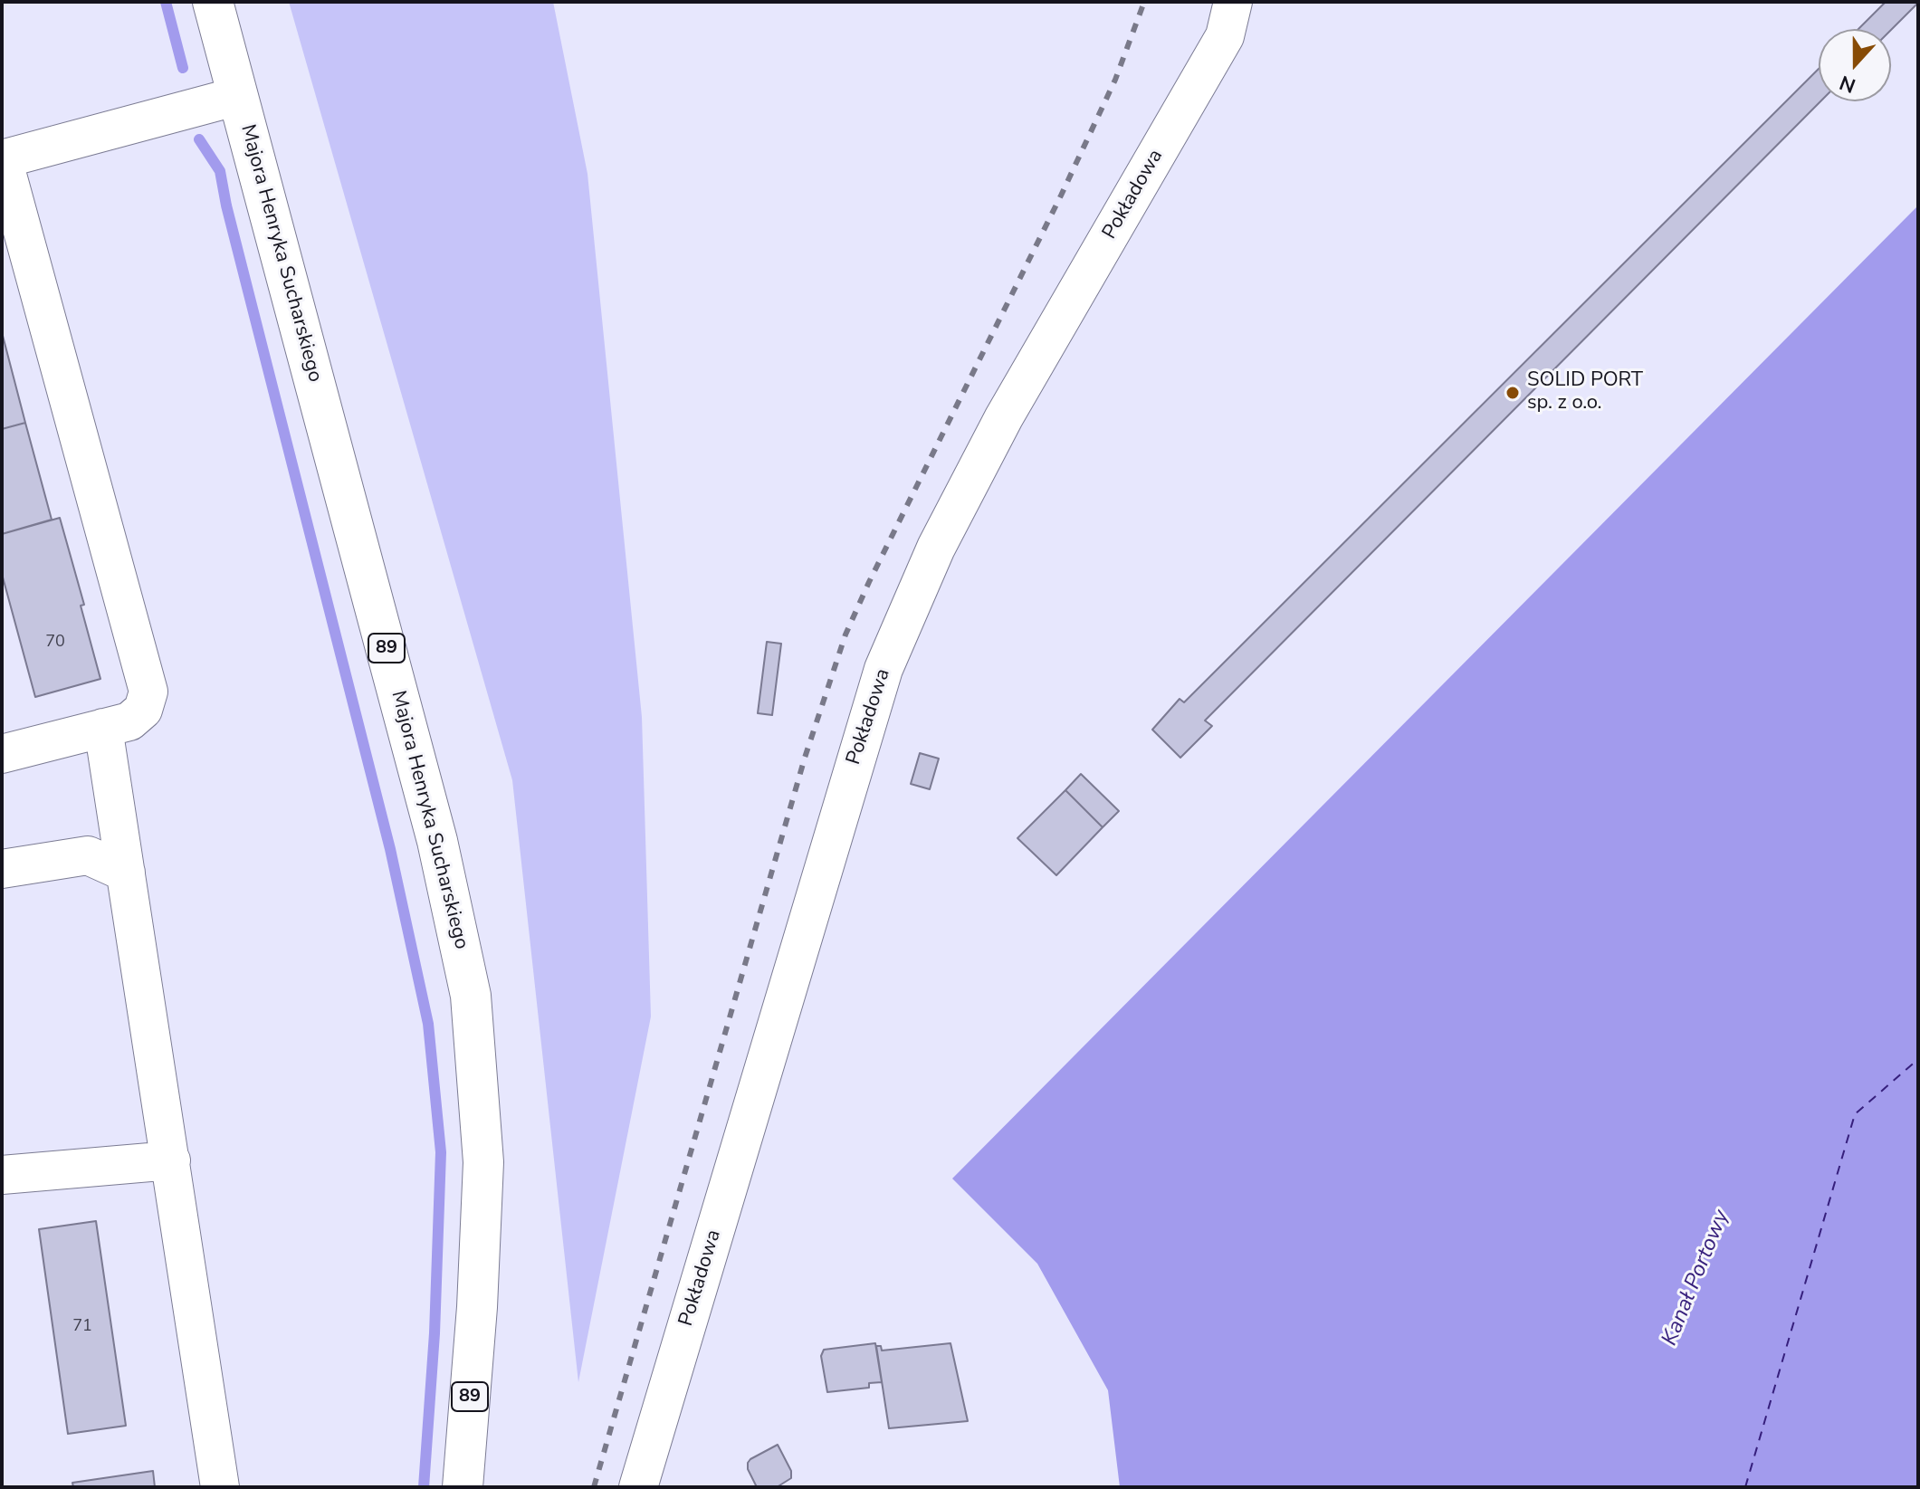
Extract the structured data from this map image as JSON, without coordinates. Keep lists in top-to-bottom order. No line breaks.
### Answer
{"streets":{"highway":["Majora Henryka Sucharskiego","89"],"street":["Pokładowa"]},"water":["Kanał Portowy"],"places":["SOLID PORT sp. z o.o."],"house_numbers":["70","71"],"north":"bottom"}
